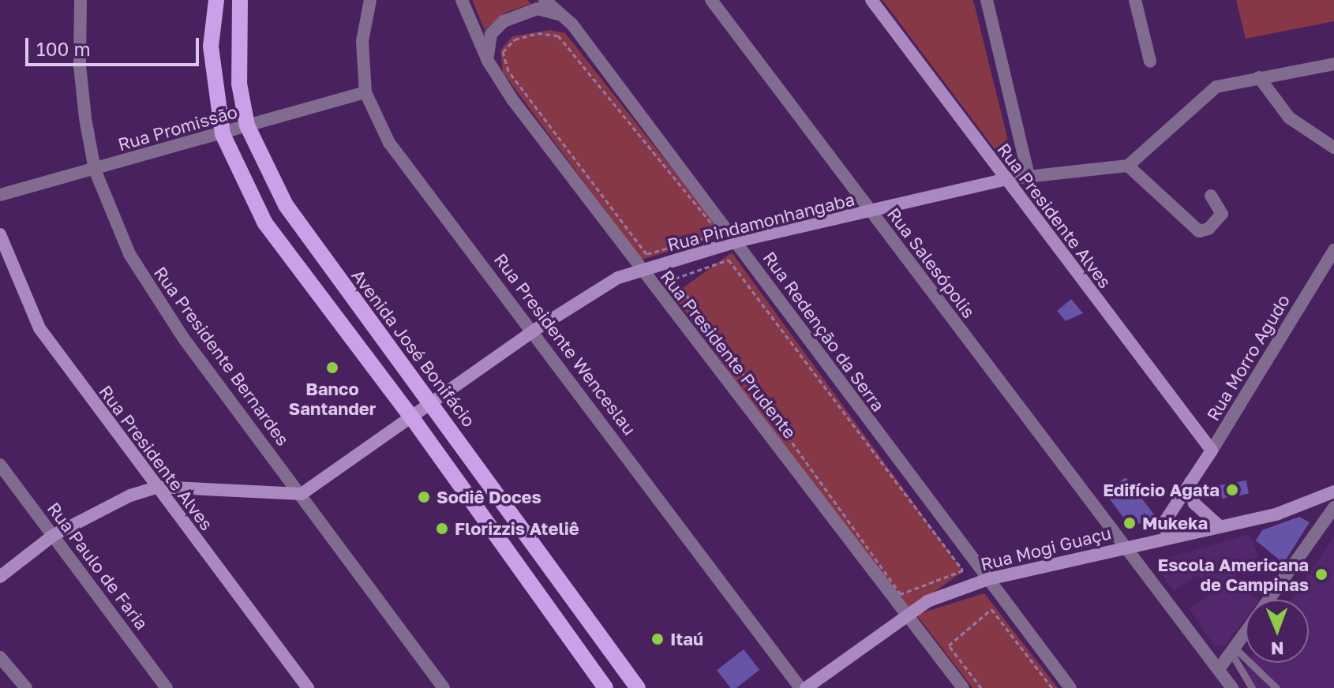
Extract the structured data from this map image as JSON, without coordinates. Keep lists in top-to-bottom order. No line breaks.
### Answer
{"streets":{"main road":["Avenida José Bonifácio"],"street":["Rua Promissão","Rua Presidente Alves","Rua Pindamonhangaba","Rua Salesópolis","Rua Redenção da Serra","Rua Presidente Wenceslau","Rua Presidente Prudente","Rua Presidente Bernardes","Rua Morro Agudo","Rua Mogi Guaçu","Rua Paulo de Faria"]},"crossings":[["Rua Promissão","Rua Presidente Wenceslau"],["Rua Promissão","Avenida José Bonifácio"],["Rua Promissão","Rua Presidente Bernardes"],["Rua Presidente Alves","Rua Pindamonhangaba"],["Rua Presidente Alves","Rua Morro Agudo"],["Rua Pindamonhangaba","Rua Salesópolis"],["Rua Pindamonhangaba","Rua Redenção da Serra"],["Rua Pindamonhangaba","Rua Presidente Wenceslau"],["Rua Pindamonhangaba","Avenida José Bonifácio"],["Rua Pindamonhangaba","Rua Presidente Prudente"],["Rua Pindamonhangaba","Rua Presidente Bernardes"],["Rua Salesópolis","Rua Mogi Guaçu"],["Rua Redenção da Serra","Rua Mogi Guaçu"],["Rua Presidente Prudente","Rua Mogi Guaçu"],["Rua Morro Agudo","Rua Mogi Guaçu"]],"places":["Banco Santander","Edifício Agata","Sodiê Doces","Mukeka","Florizzis Ateliê","Escola Americana de Campinas","Itaú"],"scale_bar":"100 m","north":"bottom"}
